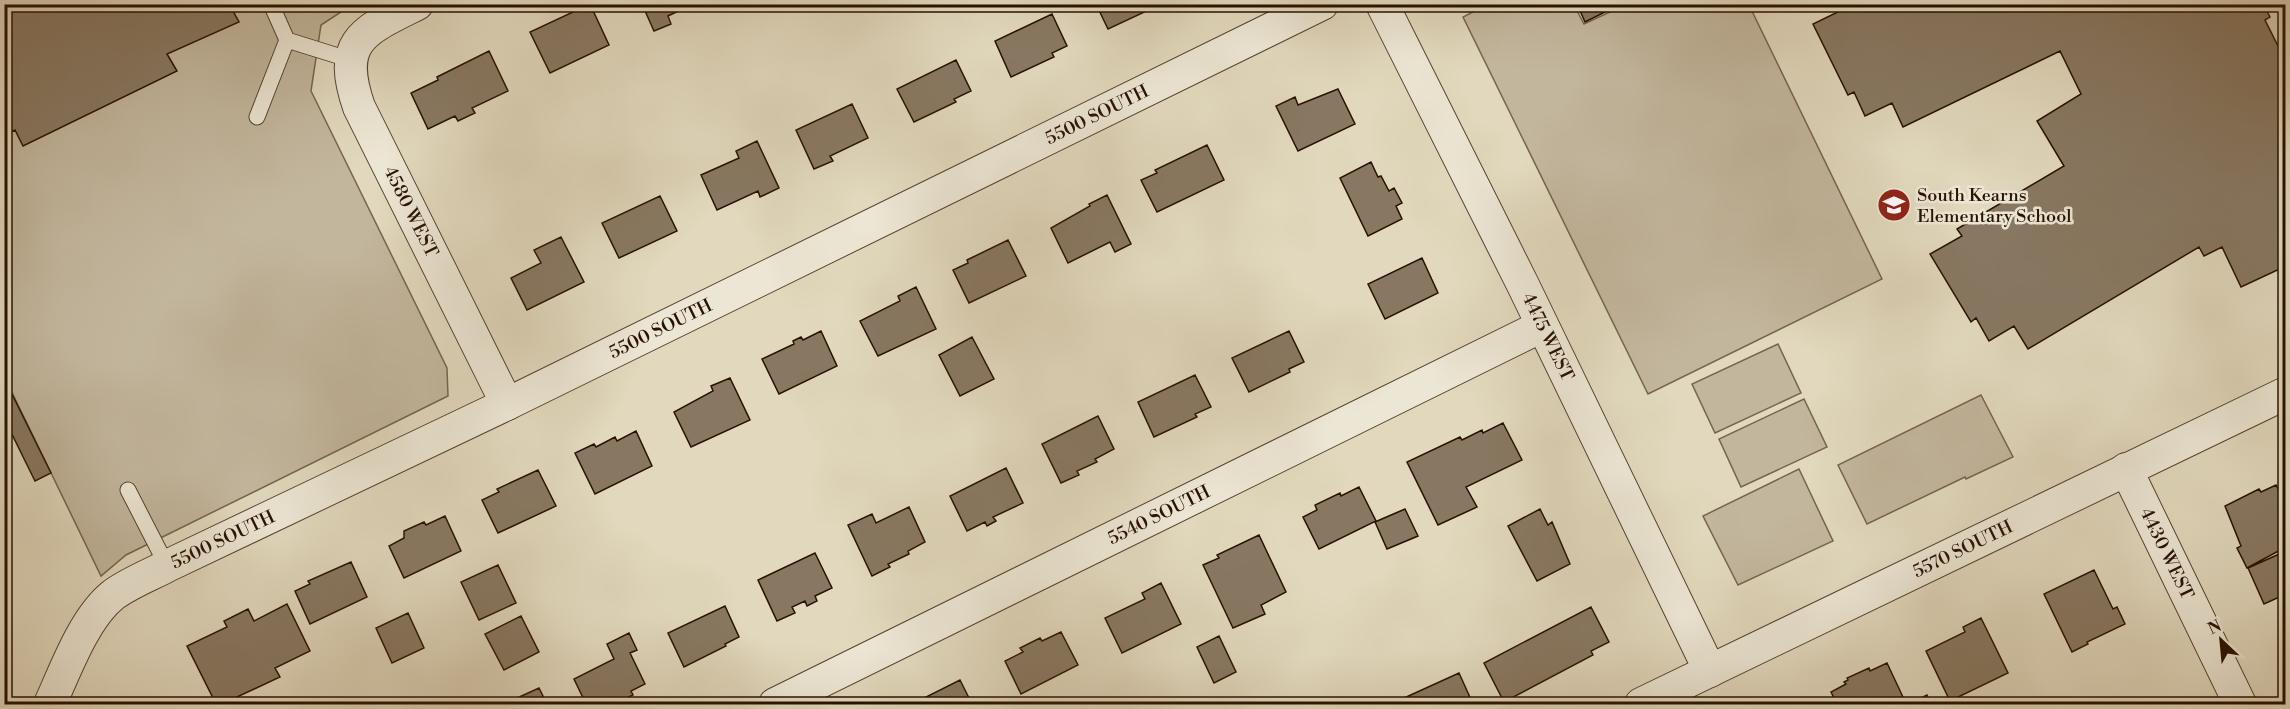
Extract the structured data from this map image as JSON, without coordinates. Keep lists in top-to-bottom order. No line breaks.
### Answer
{"streets":{"street":["5500 SOUTH","4580 WEST","4475 WEST","5540 SOUTH","5570 SOUTH","4430 WEST"]},"crossings":[["5500 SOUTH","4580 WEST"],["4475 WEST","5540 SOUTH"],["4475 WEST","5570 SOUTH"],["5570 SOUTH","4430 WEST"]],"places":{"school or university":["South Kearns Elementary School"]},"north":"top left"}
